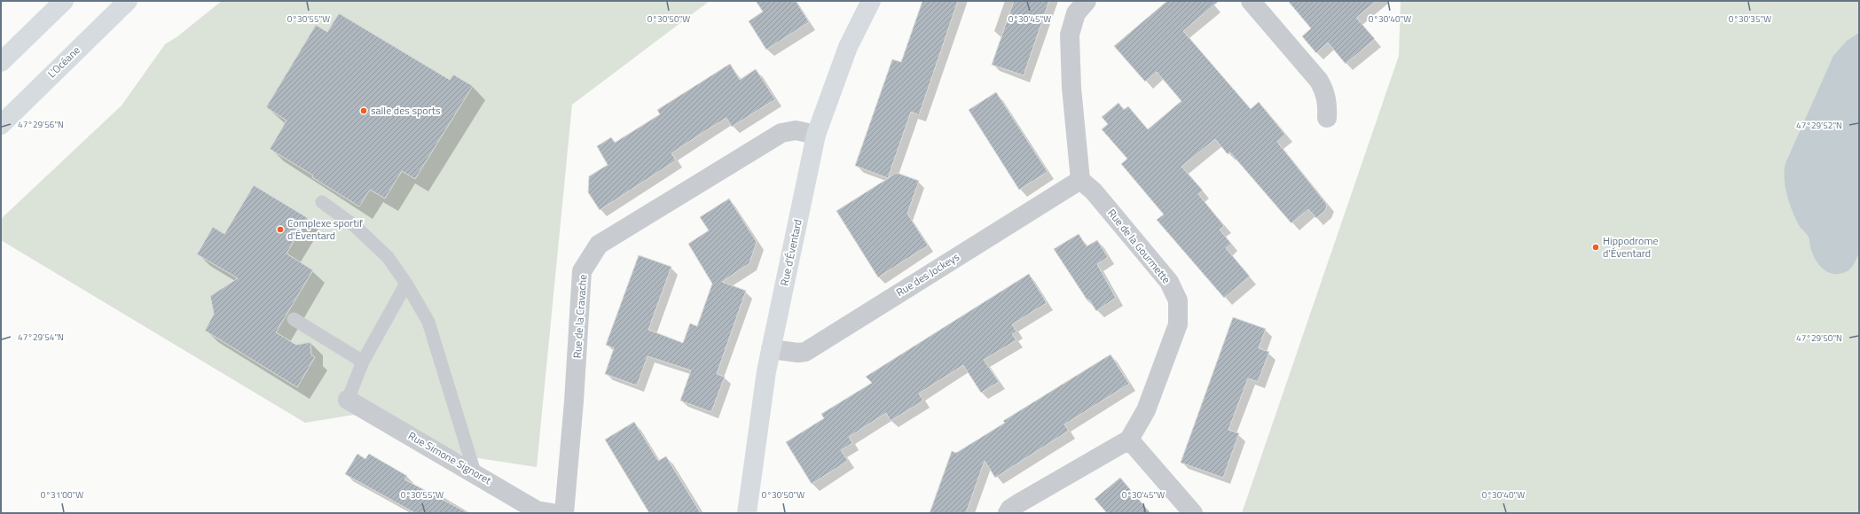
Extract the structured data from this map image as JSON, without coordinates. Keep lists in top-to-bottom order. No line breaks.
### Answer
{"streets":{"main road":["L’Océane","Rue d'Éventard"],"street":["Rue de la Gourmette","Rue des Jockeys","Rue de la Cravache","Rue Simone Signoret"]},"crossings":[["Rue de la Gourmette","Rue des Jockeys"],["Rue d'Éventard","Rue des Jockeys"],["Rue d'Éventard","Rue de la Cravache"]],"places":["salle des sports","Complexe sportif d'Éventard","Hippodrome d'Éventard"],"coordinates":["0°30'55\"W","0°30'50\"W","0°30'45\"W","0°30'40\"W","0°30'35\"W","47°29'56\"N","47°29'52\"N","47°29'54\"N","47°29'50\"N","0°31'00\"W"]}
